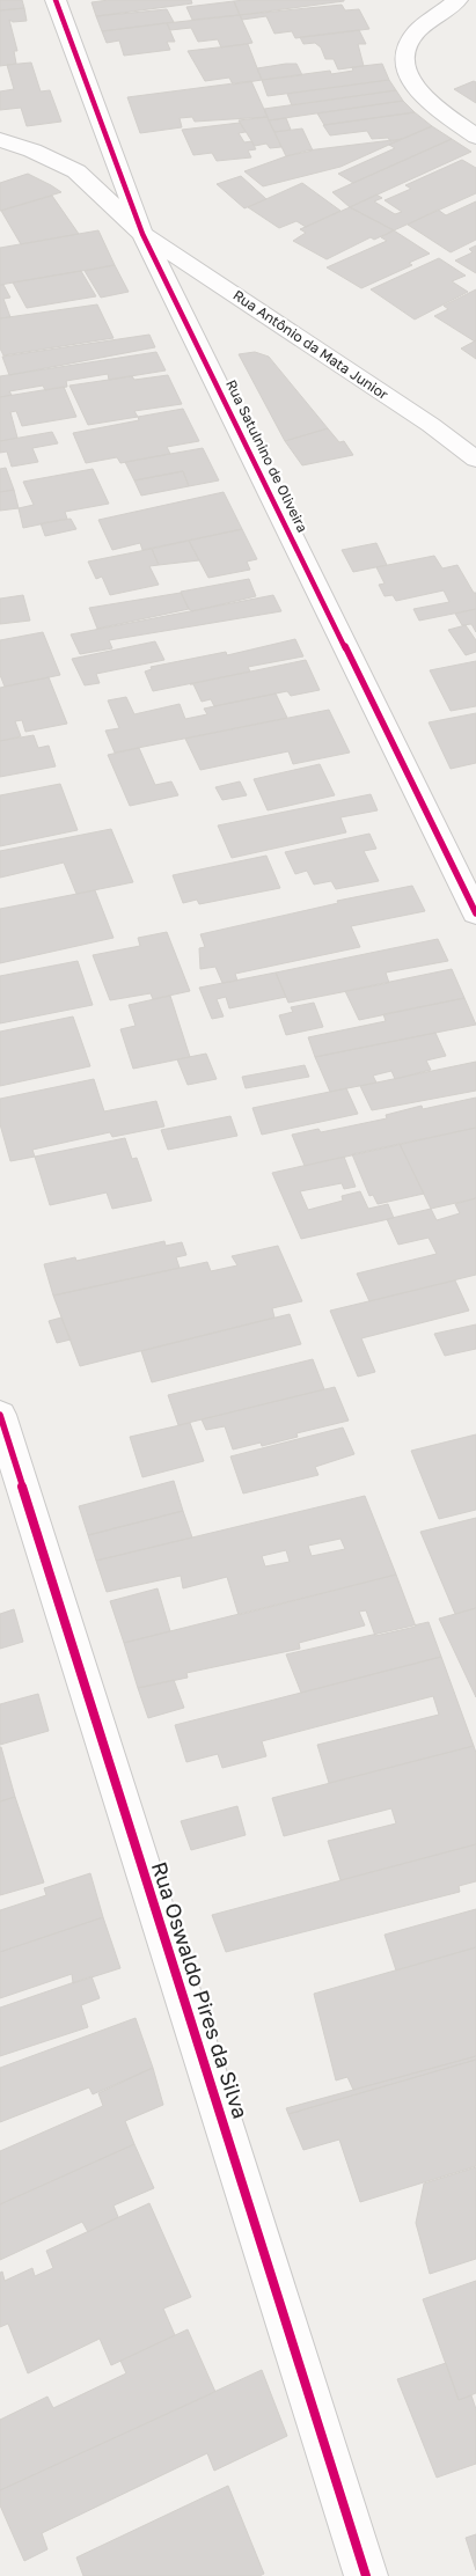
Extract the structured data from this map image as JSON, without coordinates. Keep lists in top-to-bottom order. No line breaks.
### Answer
{"streets":{"street":["Rua Antônio da Mata Junior","Rua Satulnino de Oliveira","Rua Oswaldo Pires da Silva"]},"crossings":[["Rua Antônio da Mata Junior","Rua Satulnino de Oliveira"]]}
